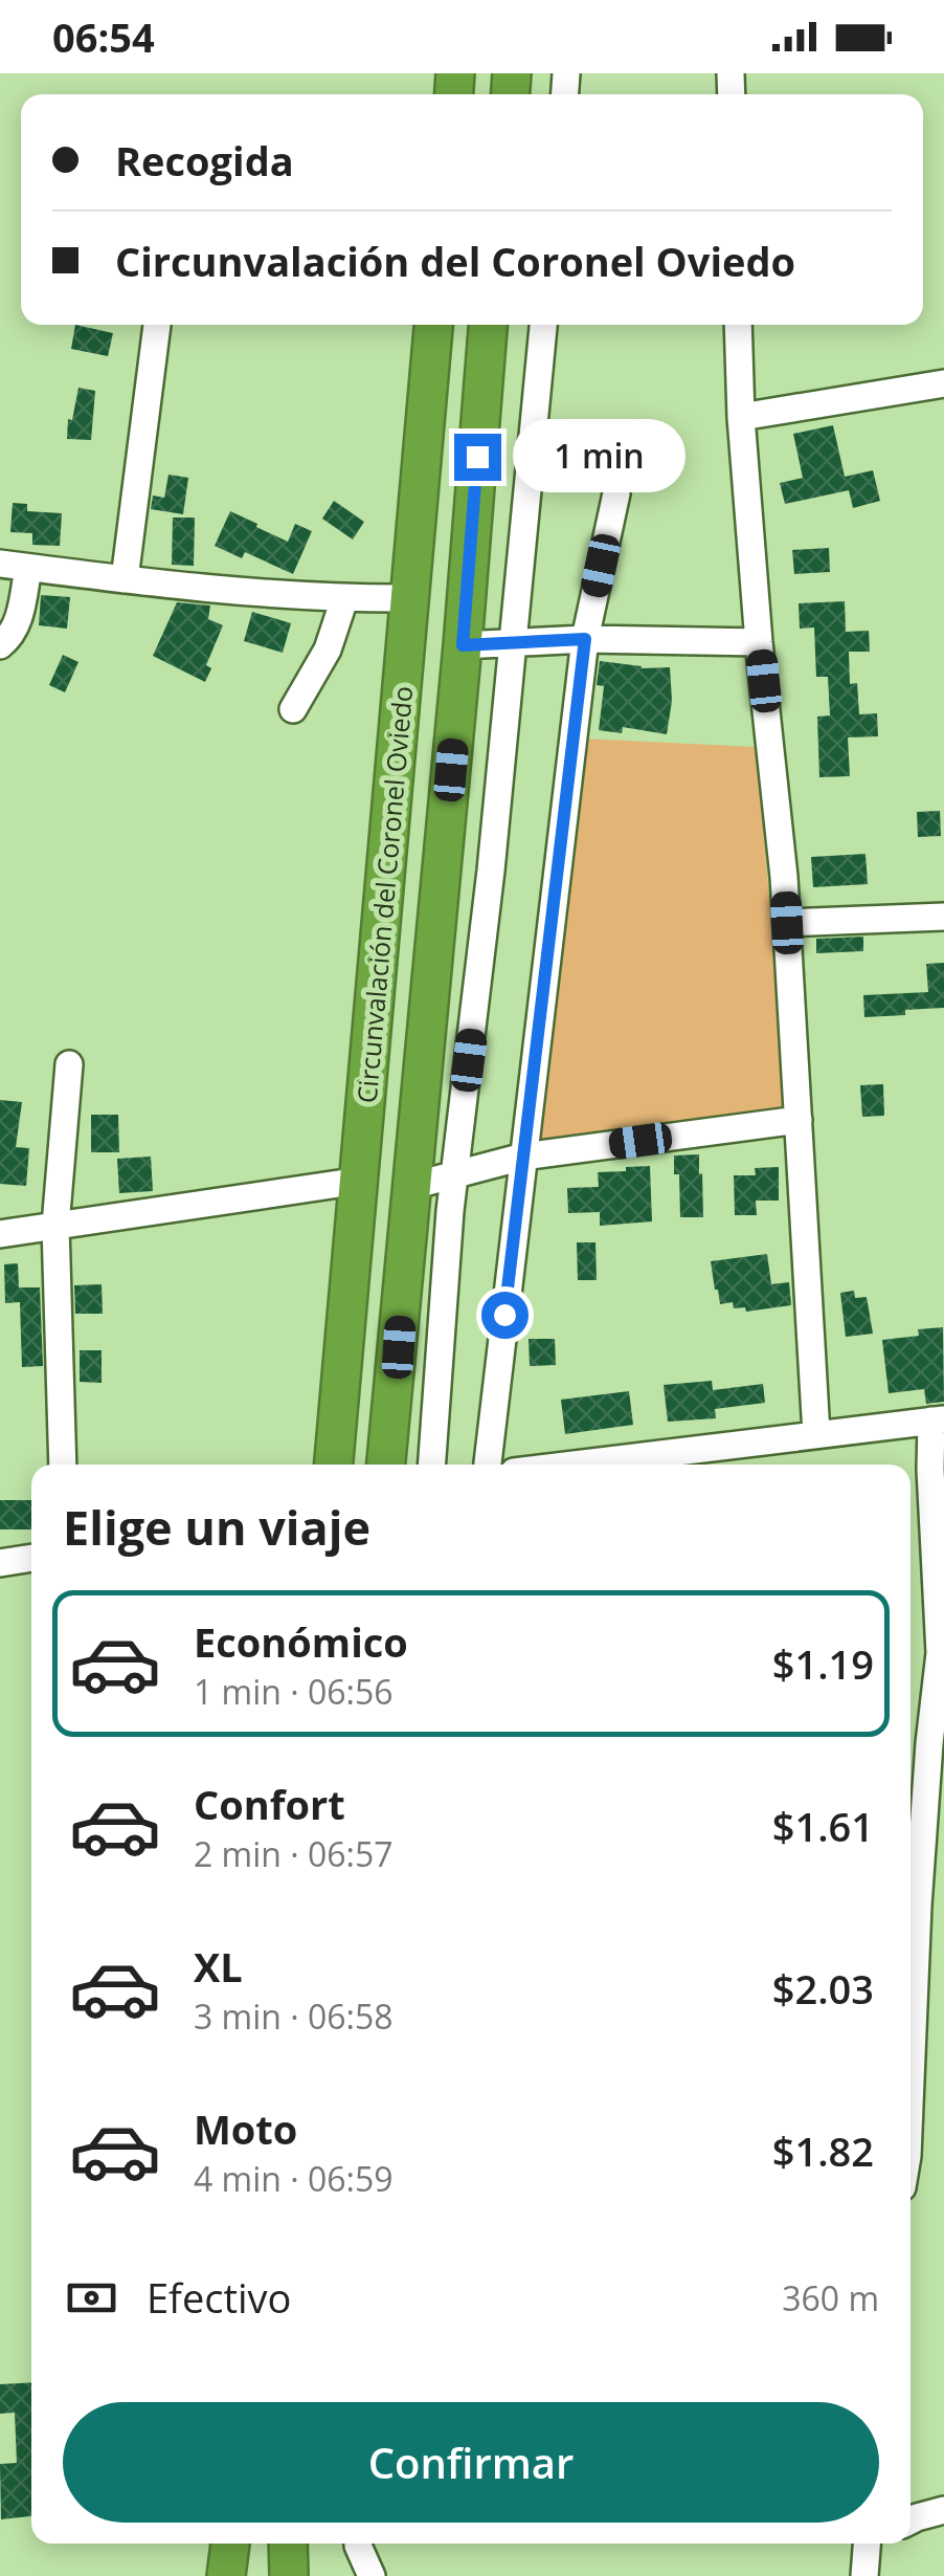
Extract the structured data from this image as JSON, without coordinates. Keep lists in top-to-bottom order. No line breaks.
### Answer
{"streets":{"highway":["Circunvalación del Coronel Oviedo"]},"page":{"status":"06:54","banner":["Recogida","Circunvalación del Coronel Oviedo"],"bubble":"1 min","heading":"Elige un viaje","list":[{"name":"Económico","note":"1 min · 06:56","value":"$1.19"},{"name":"Confort","note":"2 min · 06:57","value":"$1.61"},{"name":"XL","note":"3 min · 06:58","value":"$2.03"},{"name":"Moto","note":"4 min · 06:59","value":"$1.82"}],"pay":["Efectivo","360 m"],"buttons":"Confirmar"}}
